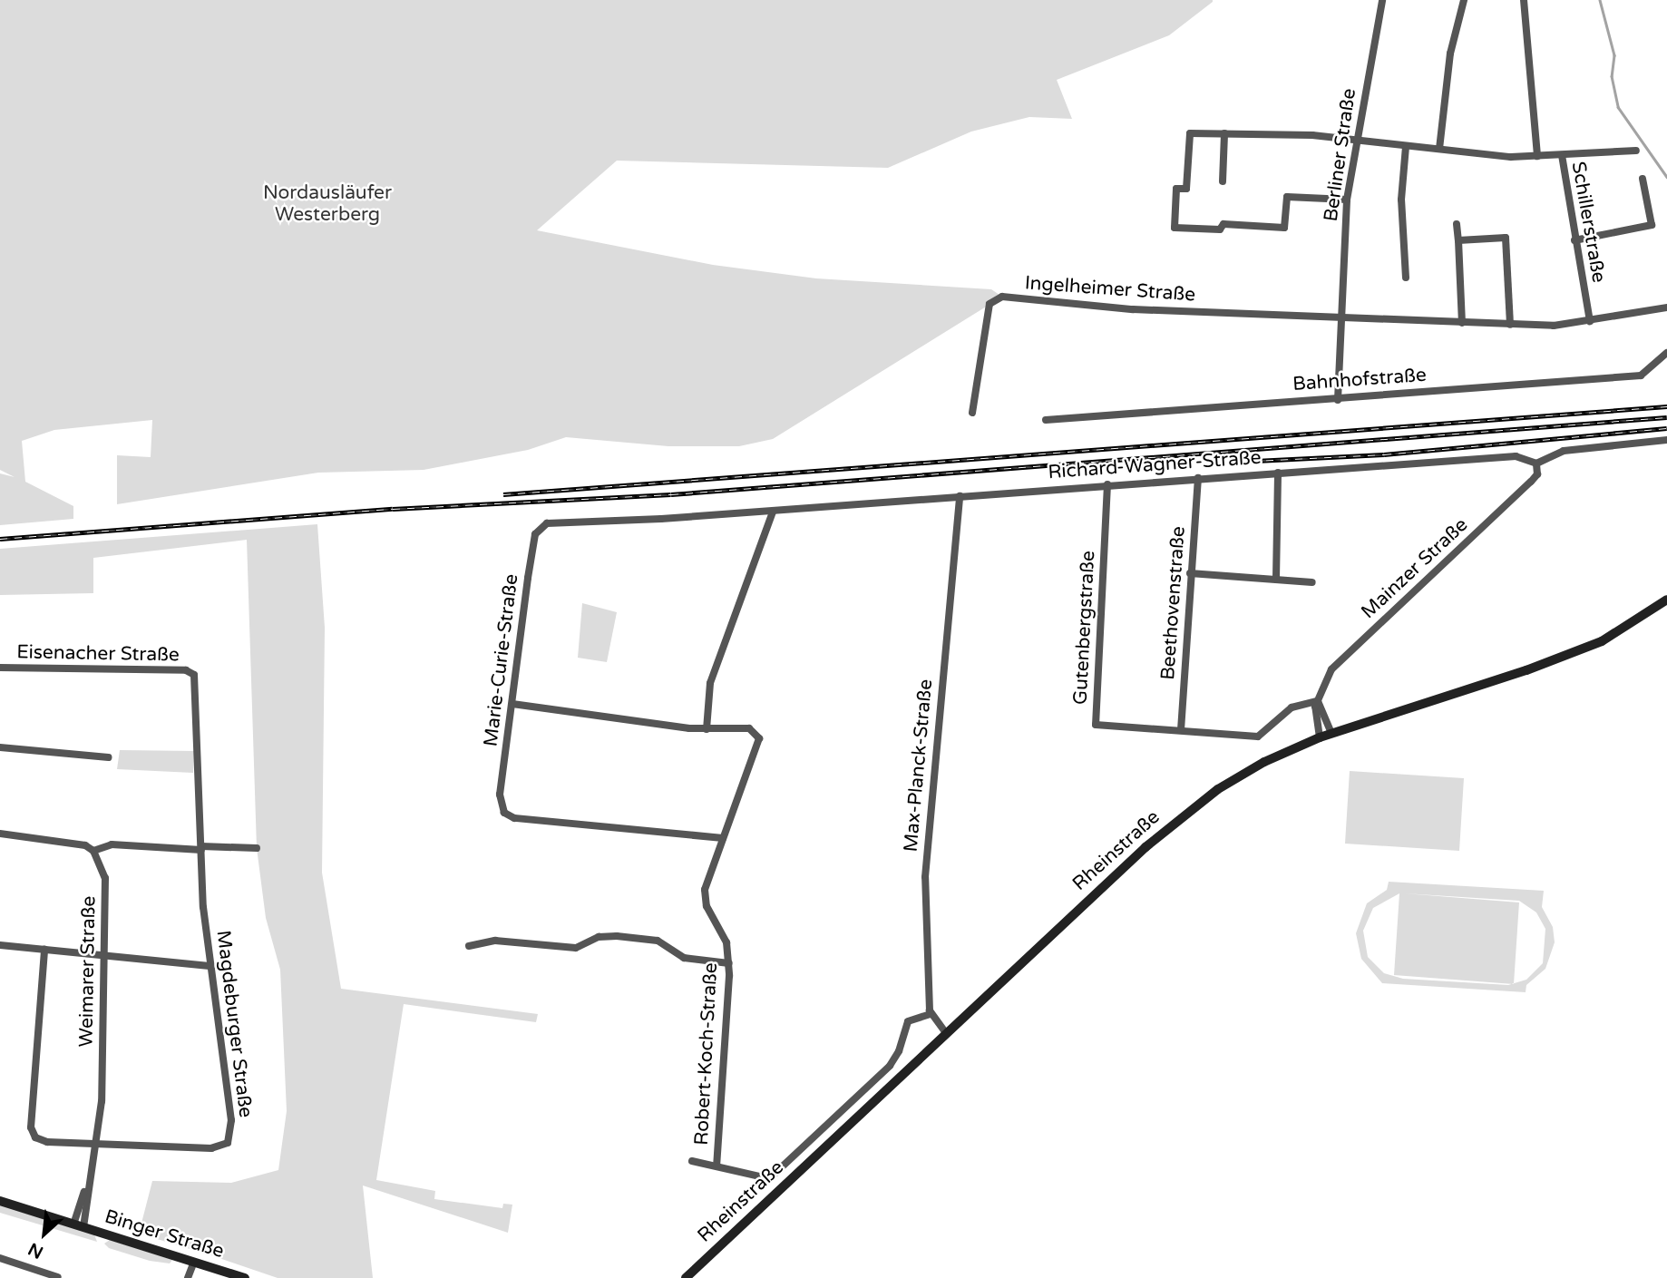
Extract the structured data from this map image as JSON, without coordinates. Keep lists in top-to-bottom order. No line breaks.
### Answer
{"streets":{"main road":["Rheinstraße","Binger Straße"],"street":["Berliner Straße","Schillerstraße","Ingelheimer Straße","Bahnhofstraße","Richard-Wagner-Straße","Mainzer Straße","Beethovenstraße","Gutenbergstraße","Eisenacher Straße","Marie-Curie-Straße","Max-Planck-Straße","Weimarer Straße","Magdeburger Straße","Robert-Koch-Straße"]},"crossings":[["Berliner Straße","Schillerstraße"],["Berliner Straße","Ingelheimer Straße"],["Schillerstraße","Ingelheimer Straße"],["Richard-Wagner-Straße","Mainzer Straße"],["Richard-Wagner-Straße","Beethovenstraße"],["Richard-Wagner-Straße","Gutenbergstraße"],["Richard-Wagner-Straße","Marie-Curie-Straße"],["Richard-Wagner-Straße","Max-Planck-Straße"],["Mainzer Straße","Gutenbergstraße"],["Mainzer Straße","Rheinstraße"],["Beethovenstraße","Gutenbergstraße"],["Eisenacher Straße","Magdeburger Straße"],["Marie-Curie-Straße","Robert-Koch-Straße"],["Max-Planck-Straße","Rheinstraße"],["Rheinstraße","Robert-Koch-Straße"],["Weimarer Straße","Magdeburger Straße"],["Weimarer Straße","Binger Straße"]],"parks":["Nordausläufer Westerberg"],"north":"bottom left"}
